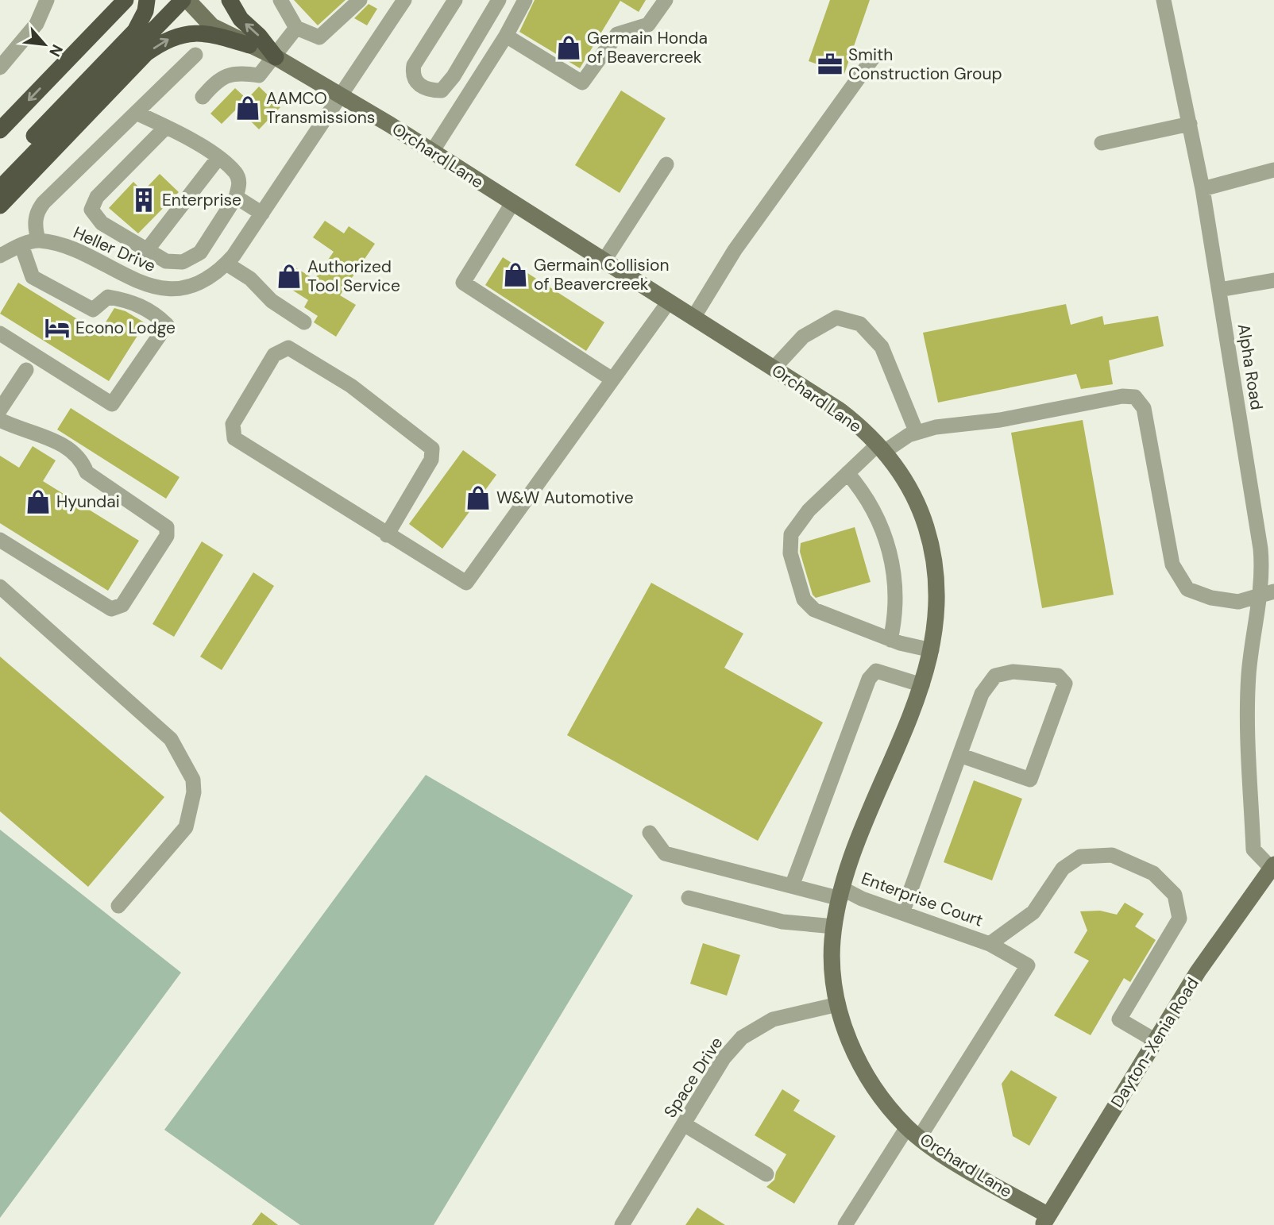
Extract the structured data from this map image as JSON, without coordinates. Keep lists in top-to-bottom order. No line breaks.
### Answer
{"streets":{"main road":["Orchard Lane","Dayton-Xenia Road"],"street":["Heller Drive","Alpha Road","Enterprise Court","Space Drive"]},"crossings":[["Orchard Lane","Heller Drive"],["Orchard Lane","Enterprise Court"],["Orchard Lane","Dayton-Xenia Road"],["Orchard Lane","Space Drive"],["Alpha Road","Dayton-Xenia Road"]],"places":{"shop":["Germain Honda of Beavercreek","AAMCO Transmissions","Germain Collision of Beavercreek","Authorized Tool Service","W&W Automotive","Hyundai"],"office":["Smith Construction Group"],"building":["Enterprise"],"hotel":["Econo Lodge"]},"north":"bottom right"}
